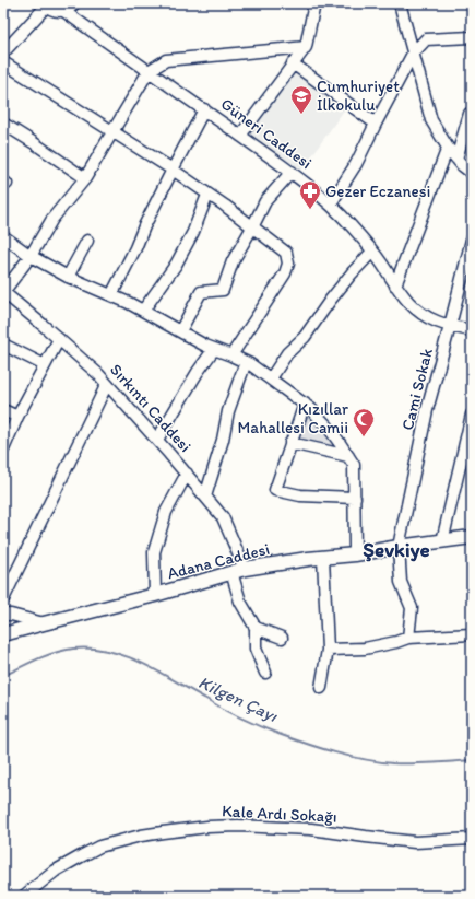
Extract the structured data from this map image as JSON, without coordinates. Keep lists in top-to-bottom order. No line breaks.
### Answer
{"streets":{"main road":["Güneri Caddesi","Adana Caddesi"],"street":["Cami Sokak","Sırkıntı Caddesi","Kale Ardı Sokağı"]},"crossings":[["Güneri Caddesi","Cami Sokak"],["Cami Sokak","Adana Caddesi"],["Sırkıntı Caddesi","Adana Caddesi"]],"districts":["Şevkiye"],"water":["Kilgen Çayı"],"places":{"school or university":["Cumhuriyet İlkokulu"],"pharmacy":["Gezer Eczanesi"],"mosque":["Kızıllar Mahallesi Camii"]}}
